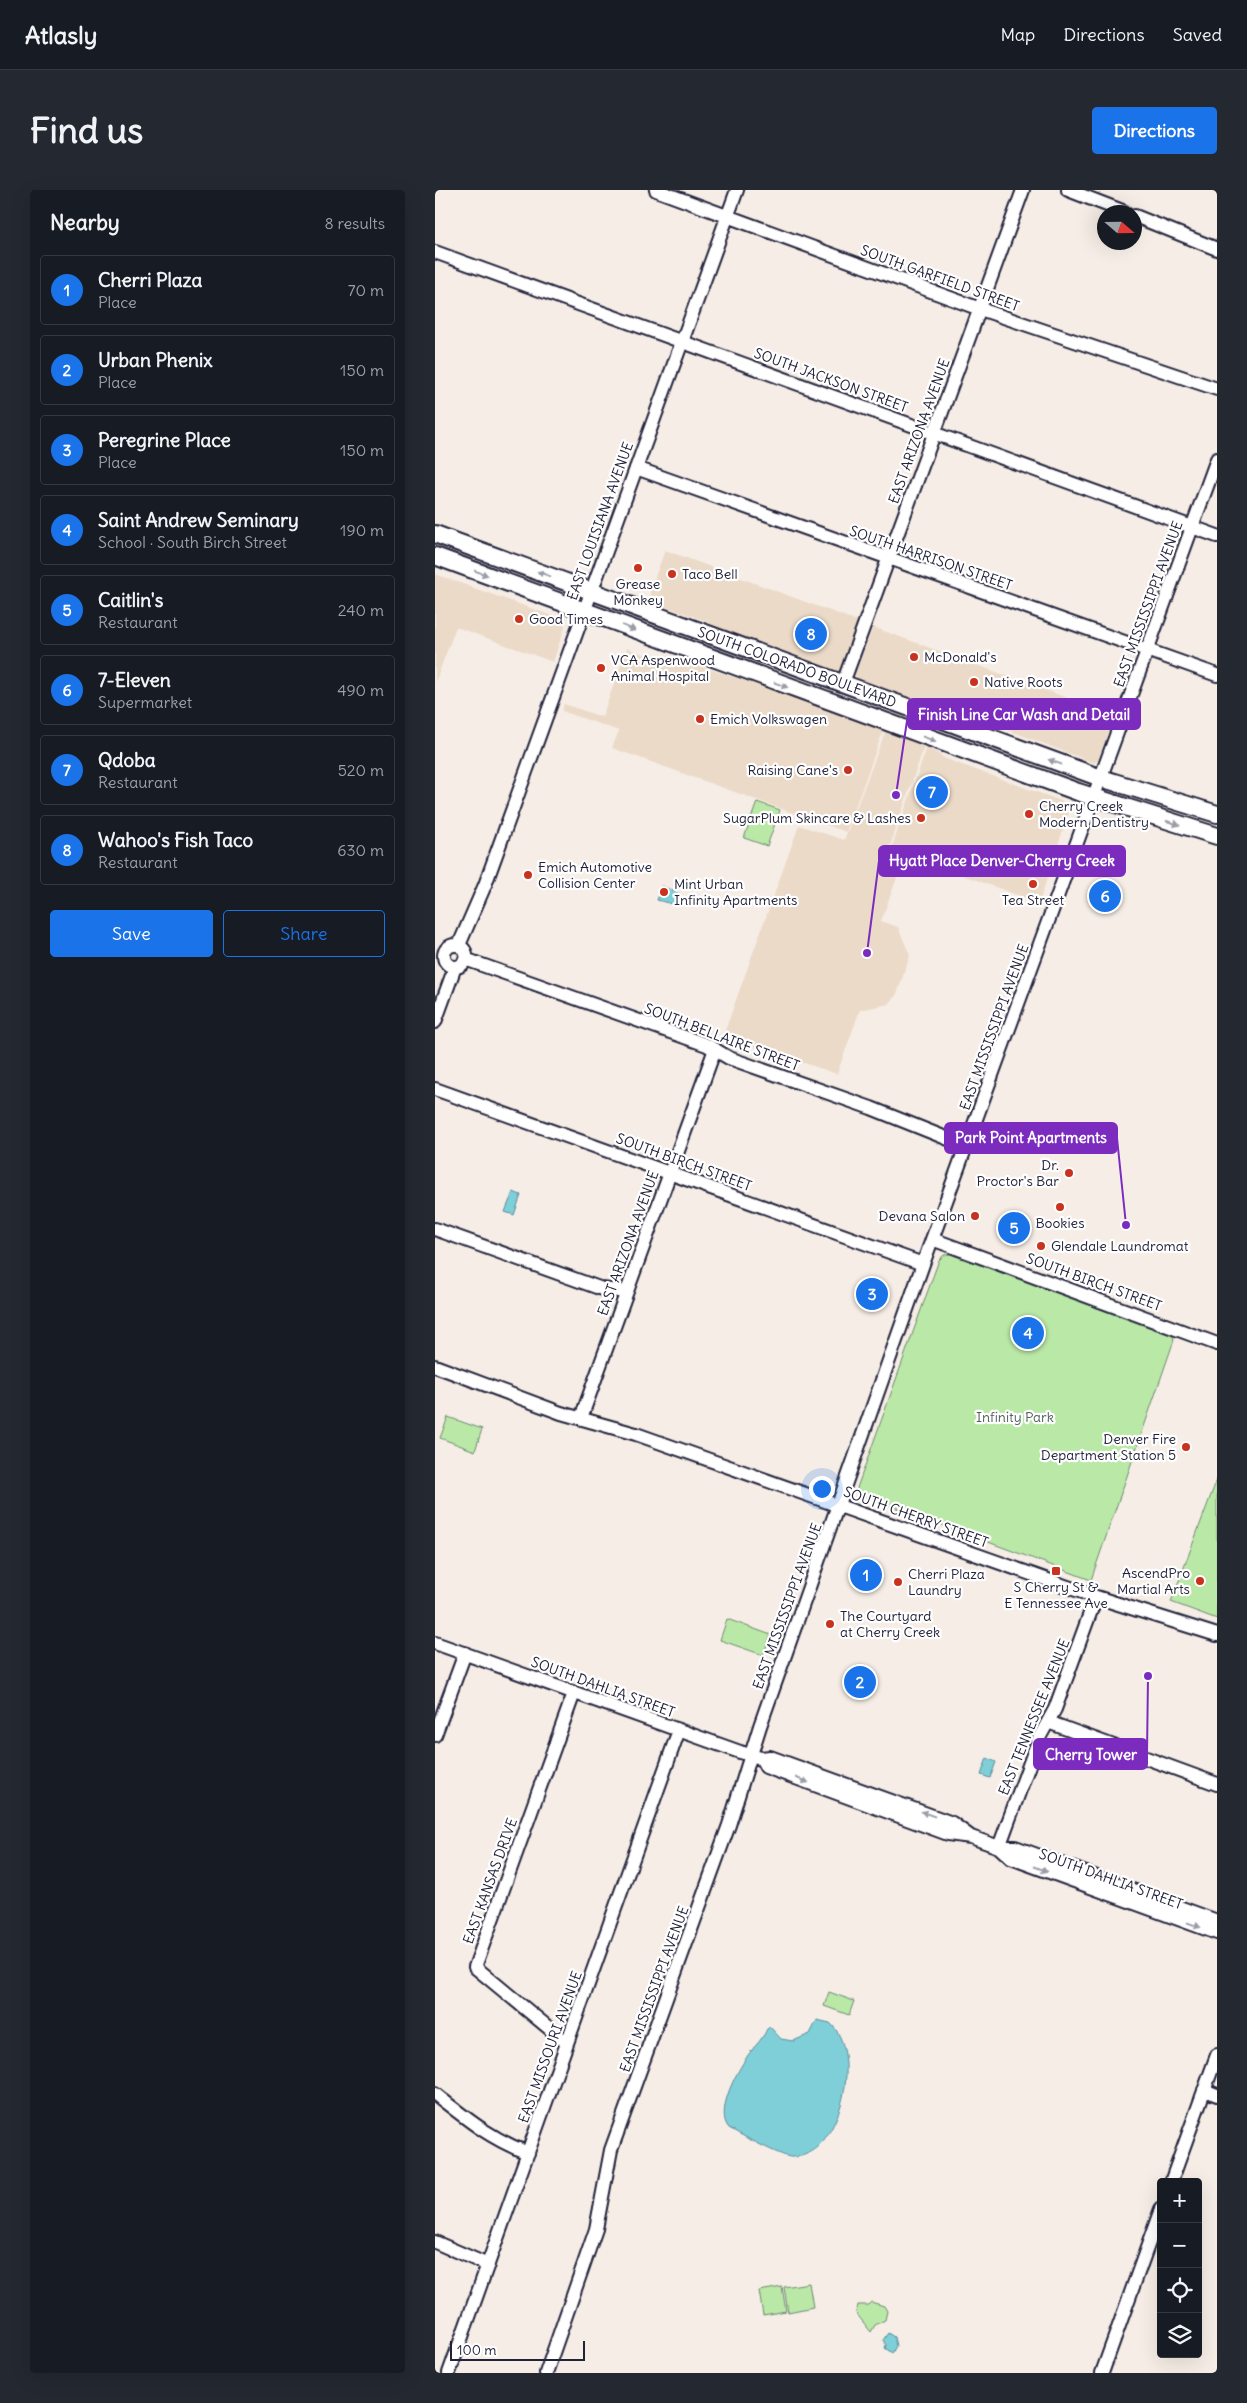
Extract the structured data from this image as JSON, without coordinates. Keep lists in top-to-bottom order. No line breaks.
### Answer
{"streets":{"main road":["SOUTH COLORADO BOULEVARD"],"street":["SOUTH GARFIELD STREET","SOUTH JACKSON STREET","EAST ARIZONA AVENUE","EAST LOUISIANA AVENUE","SOUTH HARRISON STREET","EAST MISSISSIPPI AVENUE","SOUTH BELLAIRE STREET","SOUTH BIRCH STREET","SOUTH CHERRY STREET","SOUTH DAHLIA STREET","EAST TENNESSEE AVENUE","EAST KANSAS DRIVE","EAST MISSOURI AVENUE"]},"crossings":[["SOUTH GARFIELD STREET","EAST ARIZONA AVENUE"],["SOUTH GARFIELD STREET","EAST LOUISIANA AVENUE"],["SOUTH JACKSON STREET","EAST ARIZONA AVENUE"],["SOUTH JACKSON STREET","EAST LOUISIANA AVENUE"],["SOUTH JACKSON STREET","EAST MISSISSIPPI AVENUE"],["EAST ARIZONA AVENUE","SOUTH HARRISON STREET"],["EAST ARIZONA AVENUE","SOUTH COLORADO BOULEVARD"],["EAST ARIZONA AVENUE","SOUTH BELLAIRE STREET"],["EAST ARIZONA AVENUE","SOUTH BIRCH STREET"],["EAST ARIZONA AVENUE","SOUTH CHERRY STREET"],["EAST LOUISIANA AVENUE","SOUTH HARRISON STREET"],["EAST LOUISIANA AVENUE","SOUTH COLORADO BOULEVARD"],["EAST LOUISIANA AVENUE","SOUTH BELLAIRE STREET"],["SOUTH HARRISON STREET","EAST MISSISSIPPI AVENUE"],["EAST MISSISSIPPI AVENUE","SOUTH COLORADO BOULEVARD"],["EAST MISSISSIPPI AVENUE","SOUTH BELLAIRE STREET"],["EAST MISSISSIPPI AVENUE","SOUTH BIRCH STREET"],["EAST MISSISSIPPI AVENUE","SOUTH CHERRY STREET"],["EAST MISSISSIPPI AVENUE","SOUTH DAHLIA STREET"],["SOUTH CHERRY STREET","EAST TENNESSEE AVENUE"],["SOUTH DAHLIA STREET","EAST TENNESSEE AVENUE"],["SOUTH DAHLIA STREET","EAST KANSAS DRIVE"],["SOUTH DAHLIA STREET","EAST MISSOURI AVENUE"],["EAST KANSAS DRIVE","EAST MISSOURI AVENUE"]],"parks":["Infinity Park"],"places":{"other":["Grease Monkey","Taco Bell","Good Times","McDonald's","VCA Aspenwood Animal Hospital","Native Roots","Emich Volkswagen","Raising Cane's","Finish Line Car Wash and Detail","Cherry Creek Modern Dentistry","SugarPlum Skincare & Lashes","Emich Automotive Collision Center","Tea Street","Mint Urban Infinity Apartments","Hyatt Place Denver-Cherry Creek","Dr. Proctor's Bar","Bookies","Devana Salon","Park Point Apartments","Glendale Laundromat","Denver Fire Department Station 5","AscendPro Martial Arts","Cherri Plaza Laundry","The Courtyard at Cherry Creek","Cherry Tower"],"transit":["S Cherry St & E Tennessee Ave"]},"scale_bar":"100 m","north":"right","page":{"header":"Atlasly","nav":["Map","Directions","Saved"],"buttons":["Directions",["Save","Share"]],"title":"Find us","heading":["Nearby","8 results"],"list":[{"mark":"1","name":"Cherri Plaza","note":"Place","value":"70 m"},{"mark":"2","name":"Urban Phenix","note":"Place","value":"150 m"},{"mark":"3","name":"Peregrine Place","note":"Place","value":"150 m"},{"mark":"4","name":"Saint Andrew Seminary","note":"School · South Birch Street","value":"190 m"},{"mark":"5","name":"Caitlin's","note":"Restaurant","value":"240 m"},{"mark":"6","name":"7-Eleven","note":"Supermarket","value":"490 m"},{"mark":"7","name":"Qdoba","note":"Restaurant","value":"520 m"},{"mark":"8","name":"Wahoo's Fish Taco","note":"Restaurant","value":"630 m"}],"pins":["8","7","6","5","3","4","1","2"],"map_buttons":["+","−"],"scale":"100 m"}}
